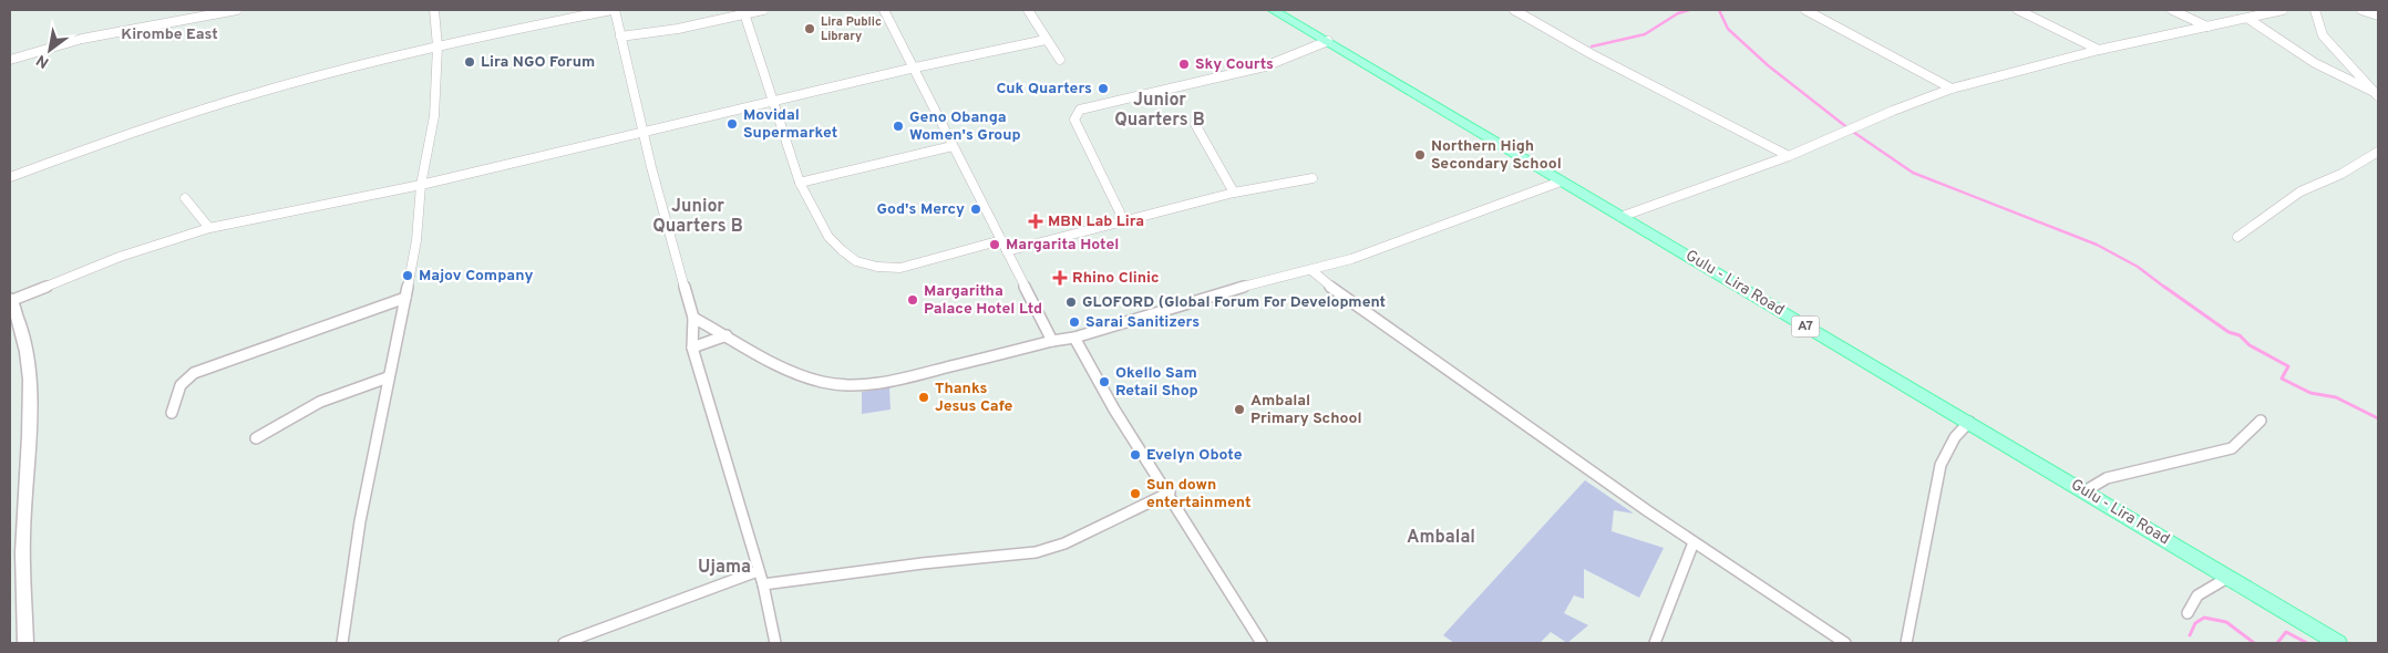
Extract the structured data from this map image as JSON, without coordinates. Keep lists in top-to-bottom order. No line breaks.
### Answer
{"streets":{"main road":["Gulu - Lira Road","A7"]},"districts":["Kirombe East","Junior Quarters B","Junior Quarters B","Ambalal","Ujama"],"places":{"other":["Lira Public Library","Lira NGO Forum","Sky Courts","Cuk Quarters","Movidal Supermarket","Geno Obanga Women's Group","Northern High Secondary School","God's Mercy","Margarita Hotel","Majov Company","Margaritha Palace Hotel Ltd","GLOFORD (Global Forum For Development","Sarai Sanitizers","Okello Sam Retail Shop","Thanks Jesus Cafe","Ambalal Primary School","Evelyn Obote","Sun down entertainment"],"health":["MBN Lab Lira","Rhino Clinic"]},"north":"bottom left"}
